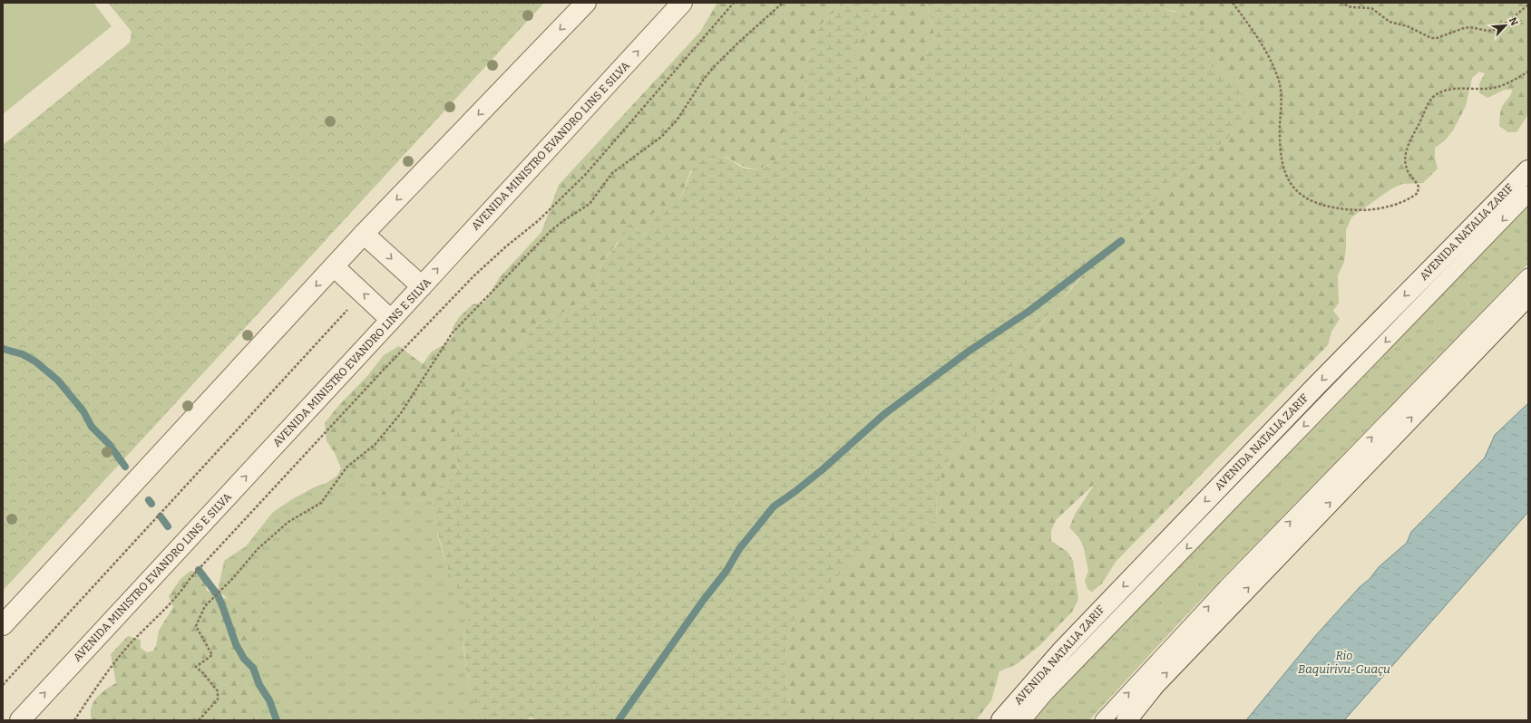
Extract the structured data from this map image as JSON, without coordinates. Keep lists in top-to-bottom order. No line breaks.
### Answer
{"streets":{"street":["AVENIDA MINISTRO EVANDRO LINS E SILVA","AVENIDA NATALIA ZARIF"]},"water":["Rio Baquirivu-Guaçu"],"north":"top right"}
